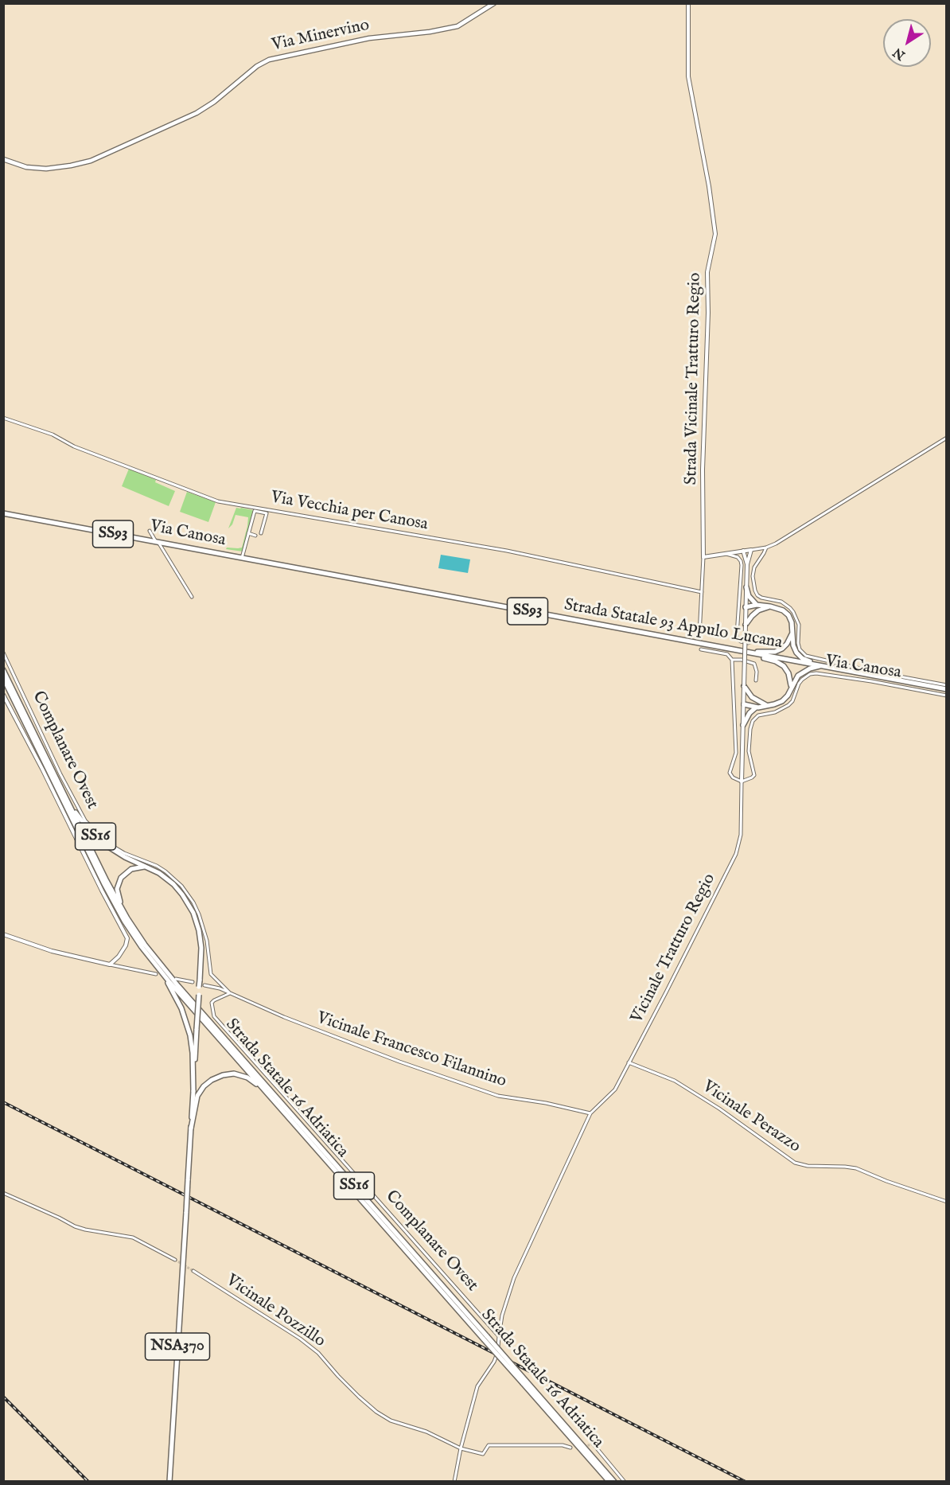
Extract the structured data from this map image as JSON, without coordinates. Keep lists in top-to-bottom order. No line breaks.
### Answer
{"streets":{"main road":["Via Minervino","SS93","Via Canosa","Strada Statale 93 Appulo Lucana","SS16","Strada Statale 16 Adriatica","NSA370"],"street":["Strada Vicinale Tratturo Regio","Via Vecchia per Canosa","Complanare Ovest","Vicinale Tratturo Regio","Vicinale Francesco Filannino","Vicinale Perazzo","Vicinale Pozzillo"]},"crossings":[["Via Canosa","Strada Statale 93 Appulo Lucana"],["Via Canosa","Vicinale Tratturo Regio"],["Complanare Ovest","Vicinale Francesco Filannino"],["SS16","Strada Statale 16 Adriatica"],["SS16","NSA370"],["Vicinale Tratturo Regio","Vicinale Francesco Filannino"],["Vicinale Tratturo Regio","Vicinale Perazzo"]],"north":"bottom left"}
